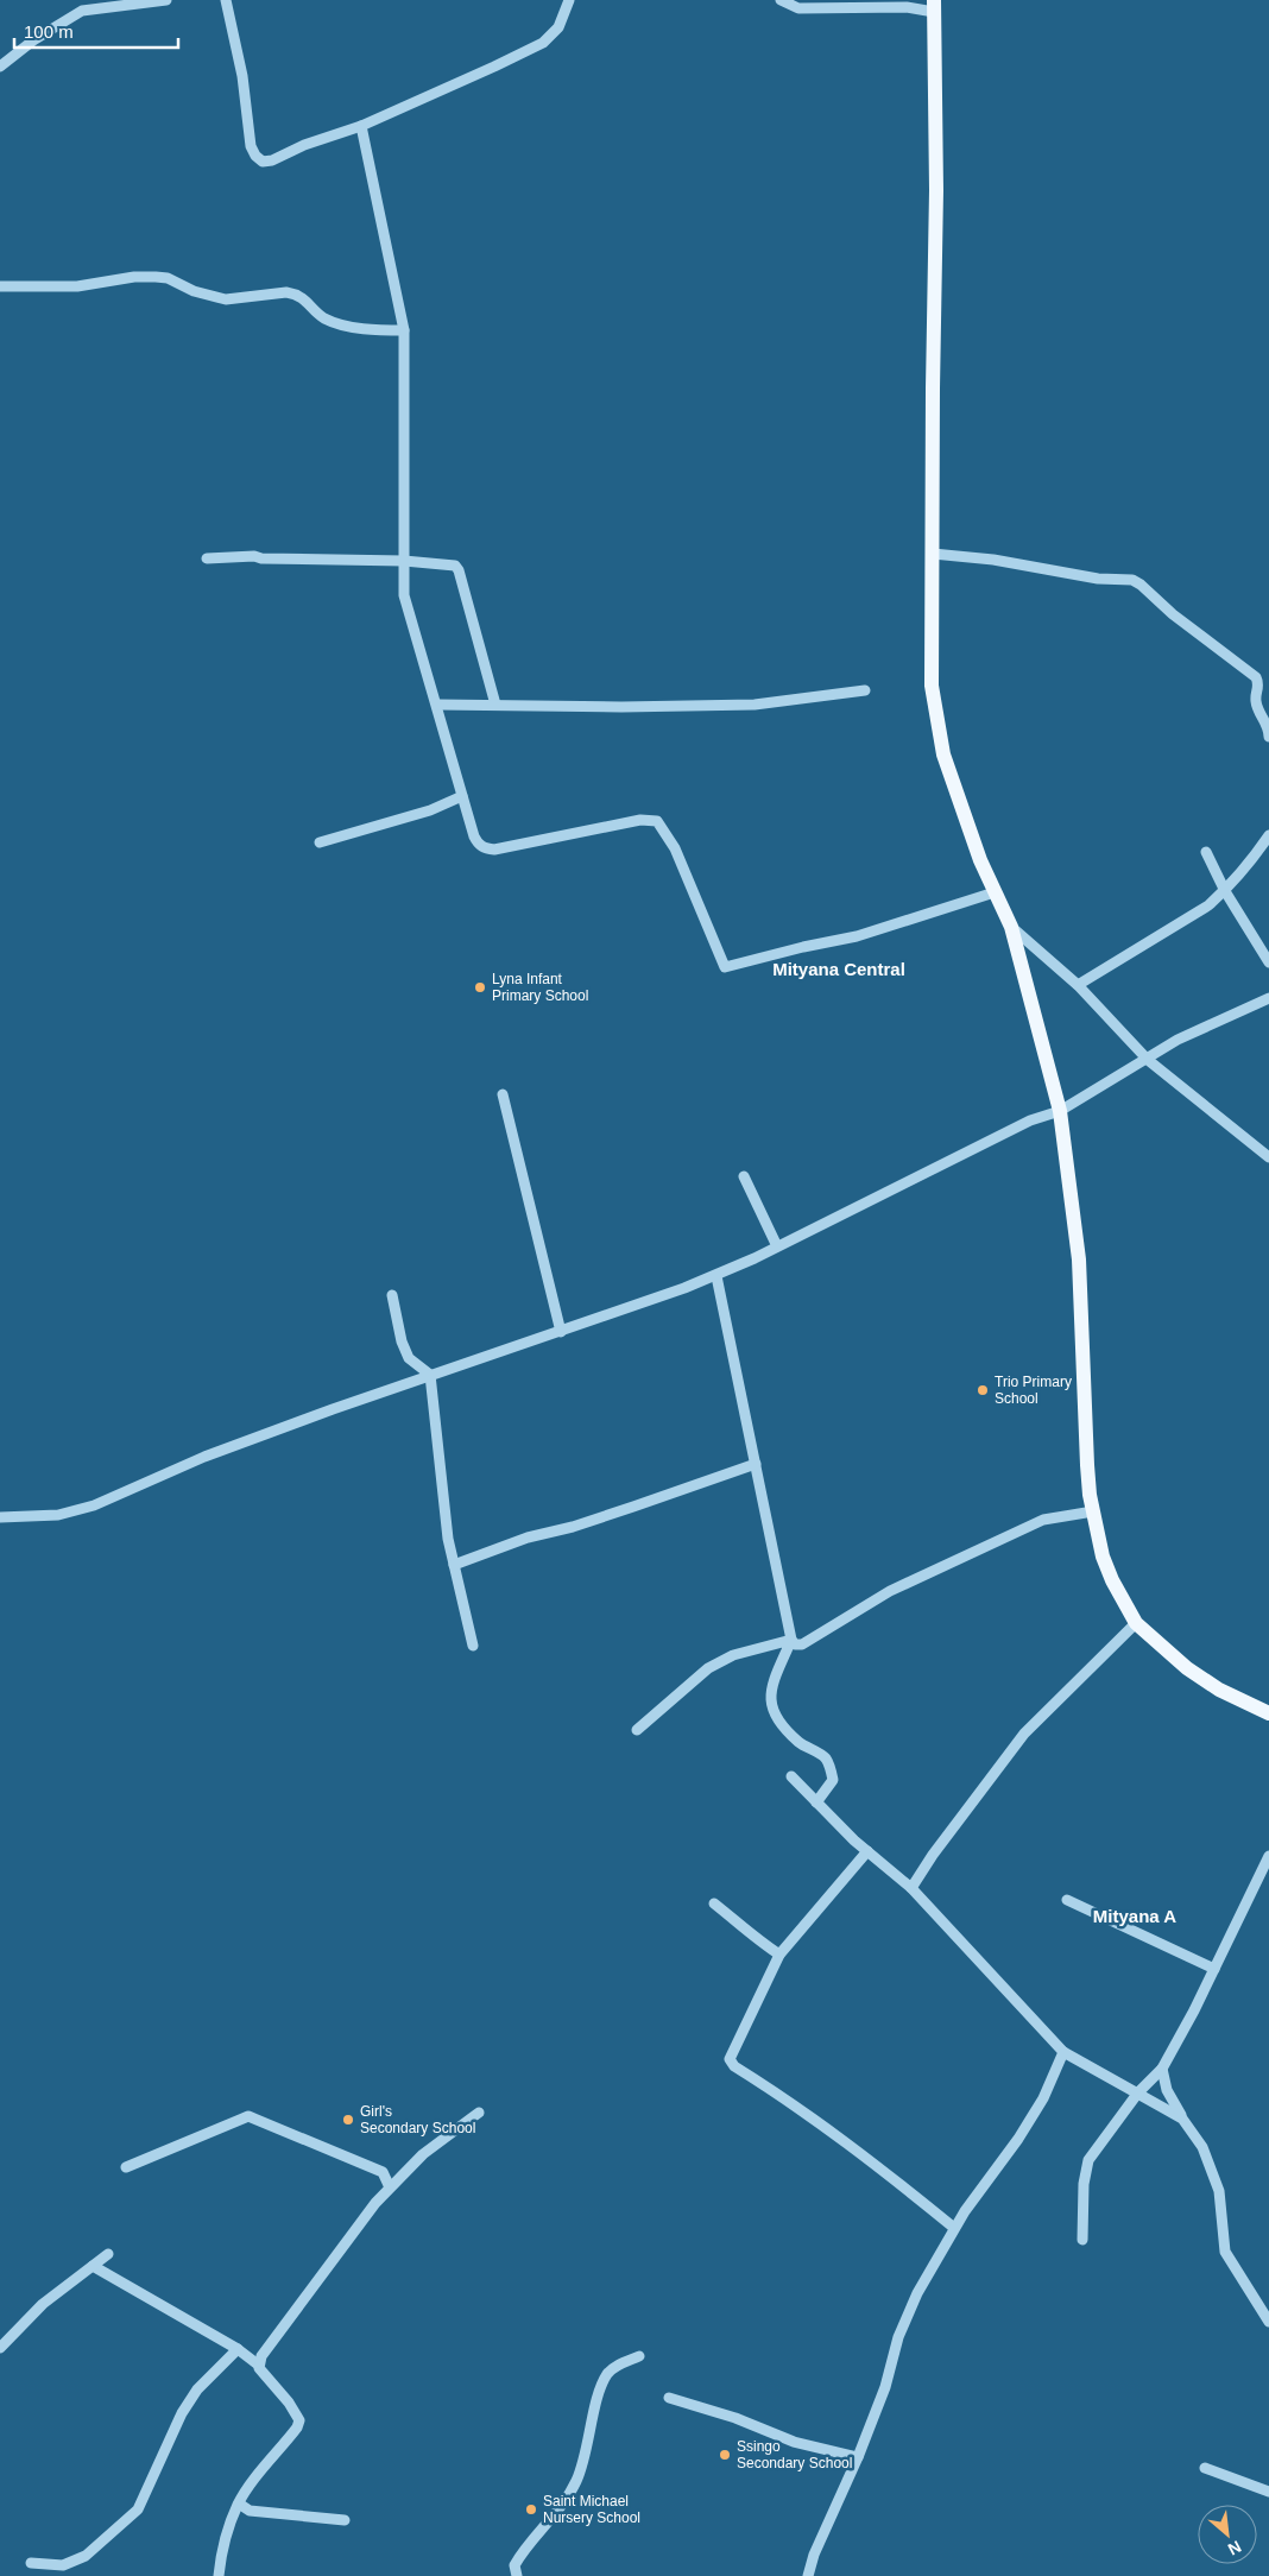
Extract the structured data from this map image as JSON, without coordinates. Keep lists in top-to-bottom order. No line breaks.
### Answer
{"districts":["Mityana Central","Mityana A"],"places":["Lyna Infant Primary School","Trio Primary School","Girl's Secondary School","Ssingo Secondary School","Saint Michael Nursery School"],"scale_bar":"100 m","north":"bottom right"}
